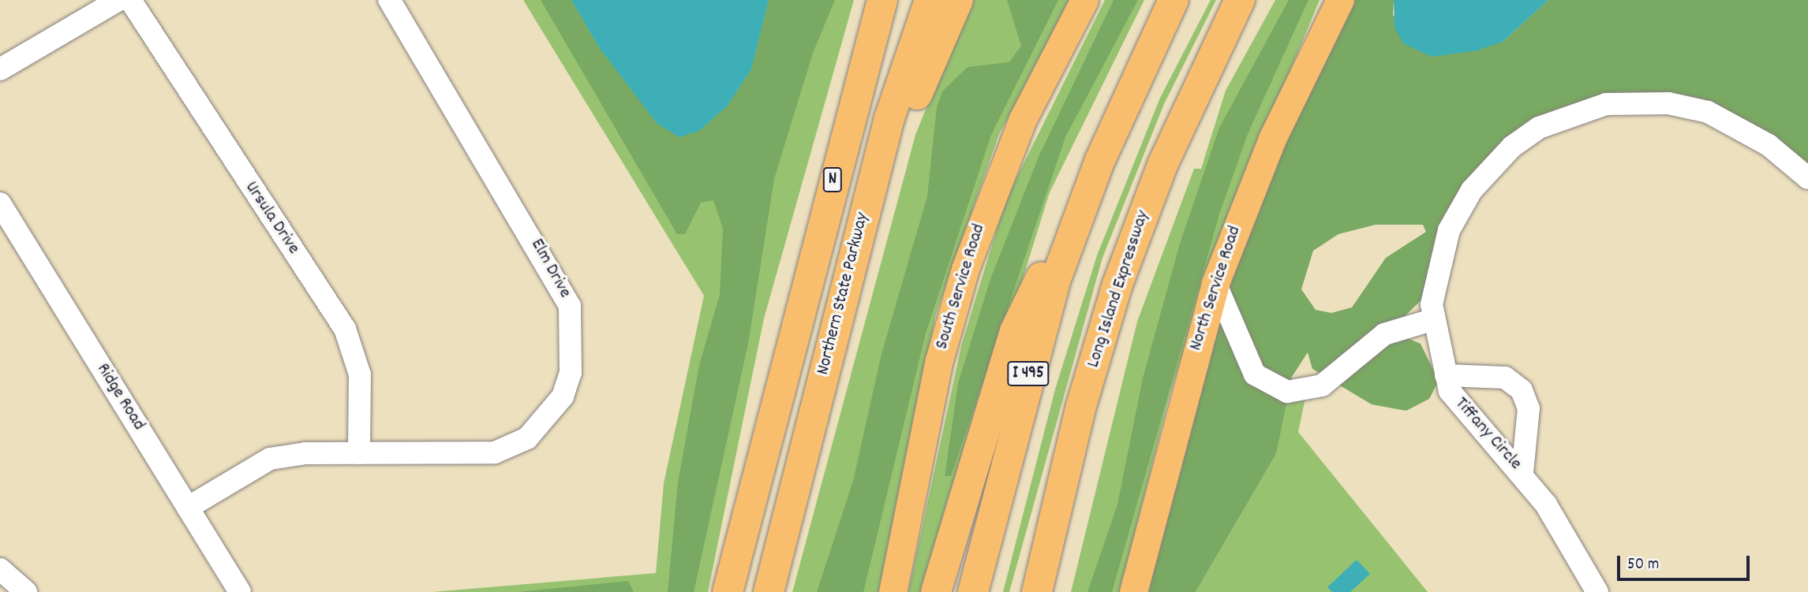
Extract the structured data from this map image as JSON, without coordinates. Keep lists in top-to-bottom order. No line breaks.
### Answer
{"streets":{"highway":["N","Long Island Expressway","Northern State Parkway","I 495"],"main road":["South Service Road","North Service Road"],"street":["Ursula Drive","Elm Drive","Ridge Road","Tiffany Circle"]},"crossings":[["Ursula Drive","Elm Drive"],["Elm Drive","Ridge Road"]],"scale_bar":"50 m"}
